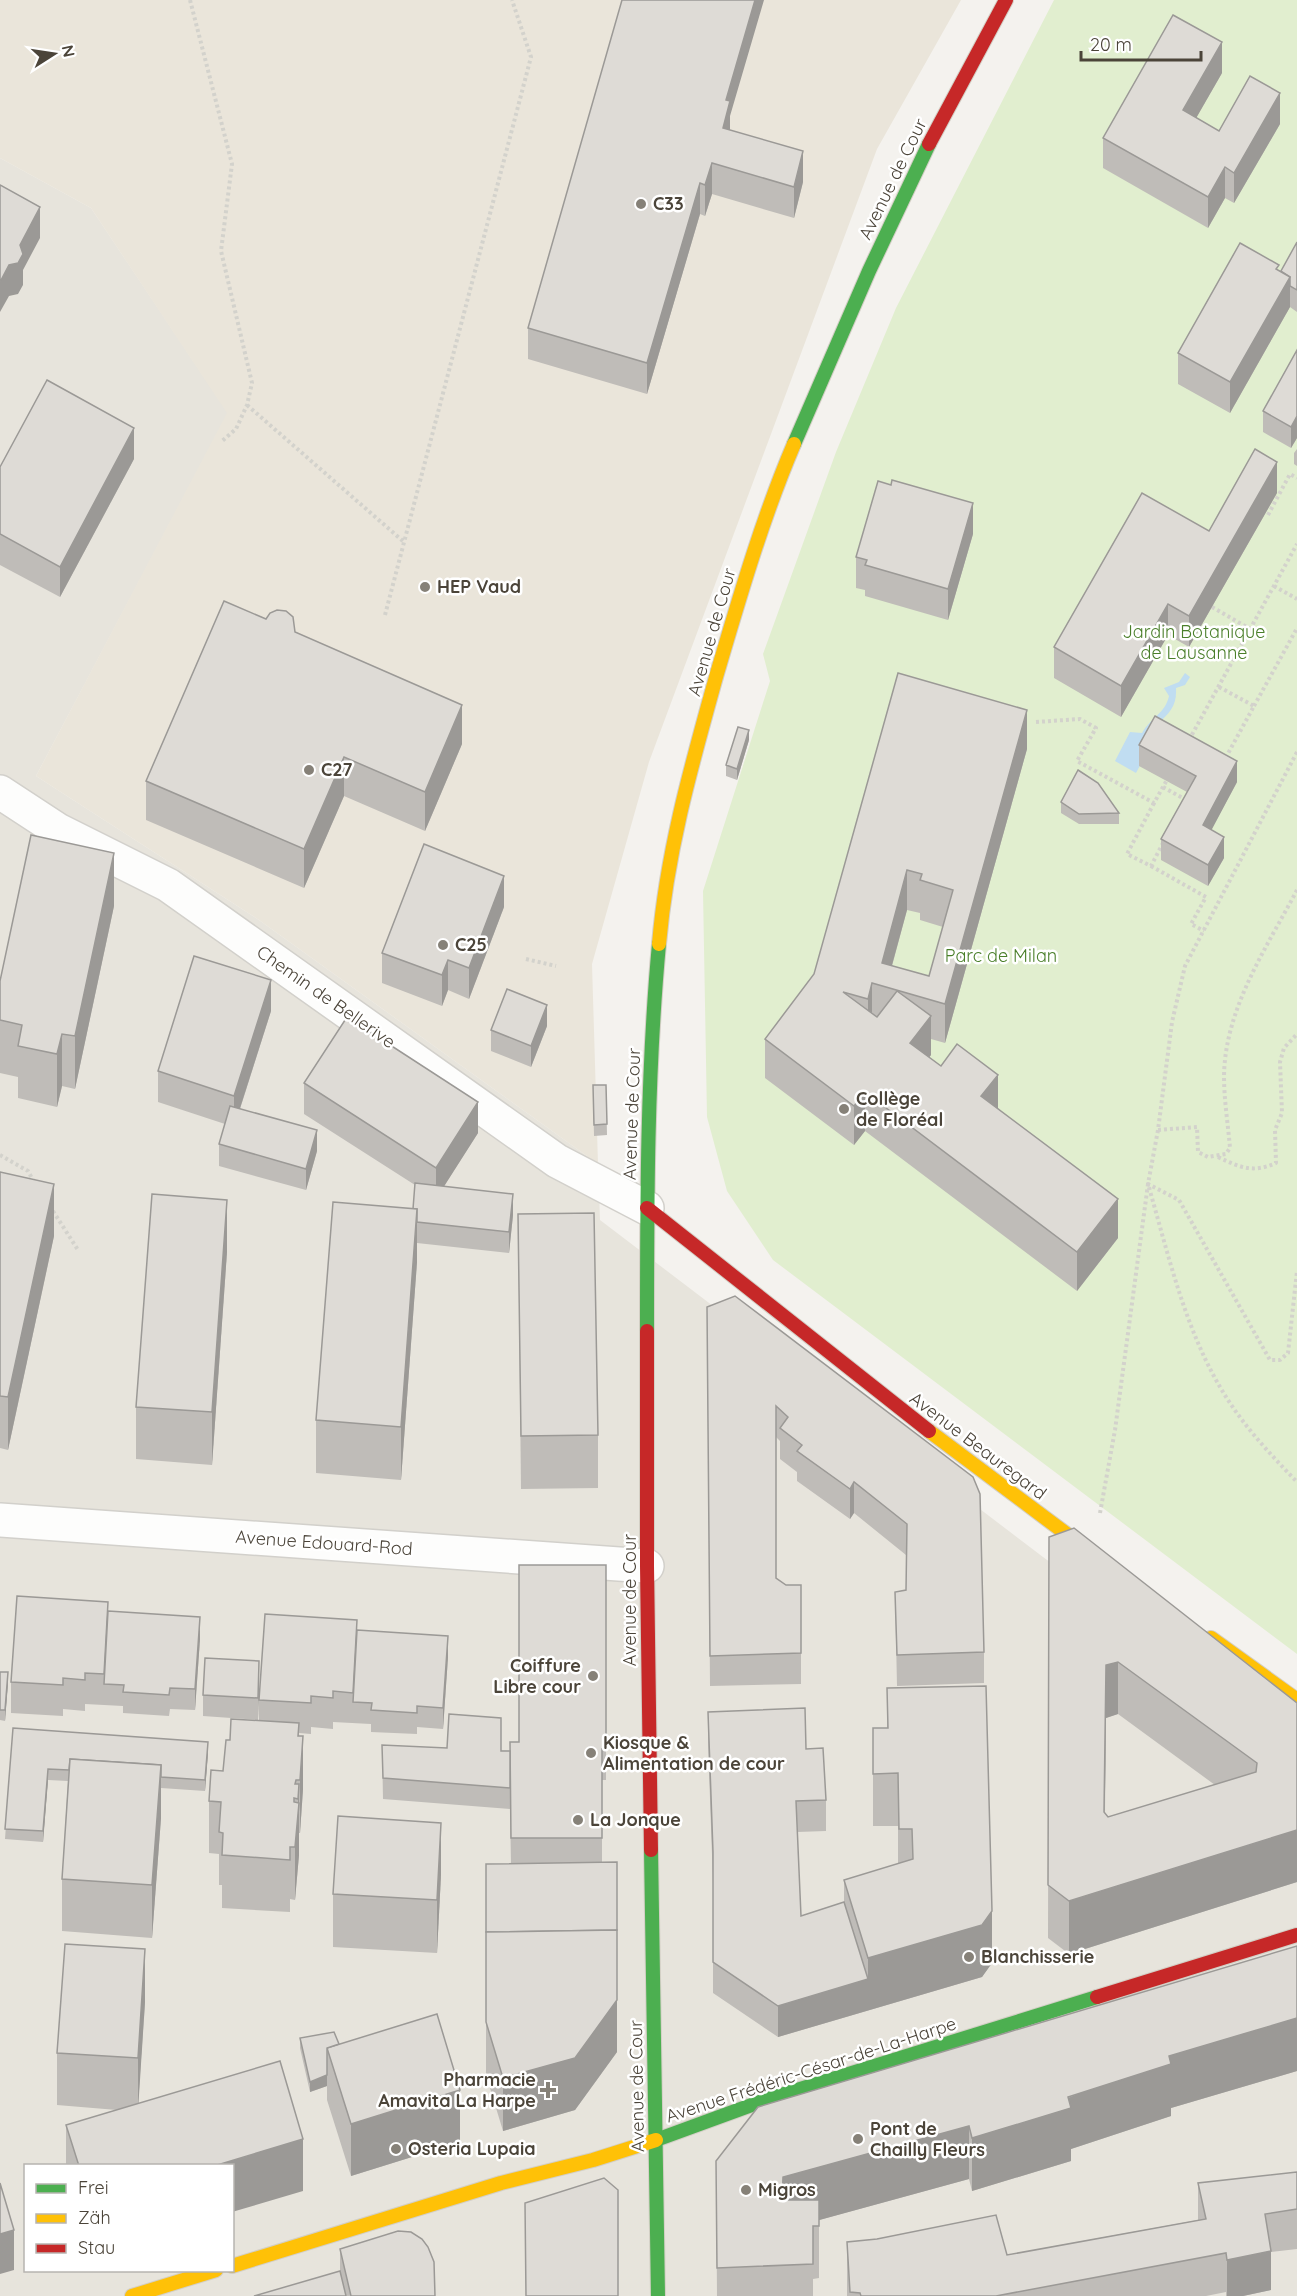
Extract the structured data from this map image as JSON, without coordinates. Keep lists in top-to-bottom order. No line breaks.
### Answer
{"streets":{"street":["Avenue de Cour","Chemin de Bellerive","Avenue Beauregard","Avenue Edouard-Rod","Avenue Frédéric-César-de-La-Harpe"]},"crossings":[["Avenue de Cour","Chemin de Bellerive"],["Avenue de Cour","Avenue Beauregard"],["Avenue de Cour","Avenue Edouard-Rod"],["Avenue de Cour","Avenue Frédéric-César-de-La-Harpe"],["Chemin de Bellerive","Avenue Beauregard"]],"parks":["Jardin Botanique de Lausanne","Parc de Milan"],"places":{"other":["C33","HEP Vaud","C27","C25","Collège de Floréal","Coiffure Libre cour","Kiosque & Alimentation de cour","La Jonque","Blanchisserie","Pont de Chailly Fleurs","Osteria Lupaia","Migros"],"health":["Pharmacie Amavita La Harpe"]},"legend":["Frei","Zäh","Stau"],"scale_bar":"20 m","north":"right"}
